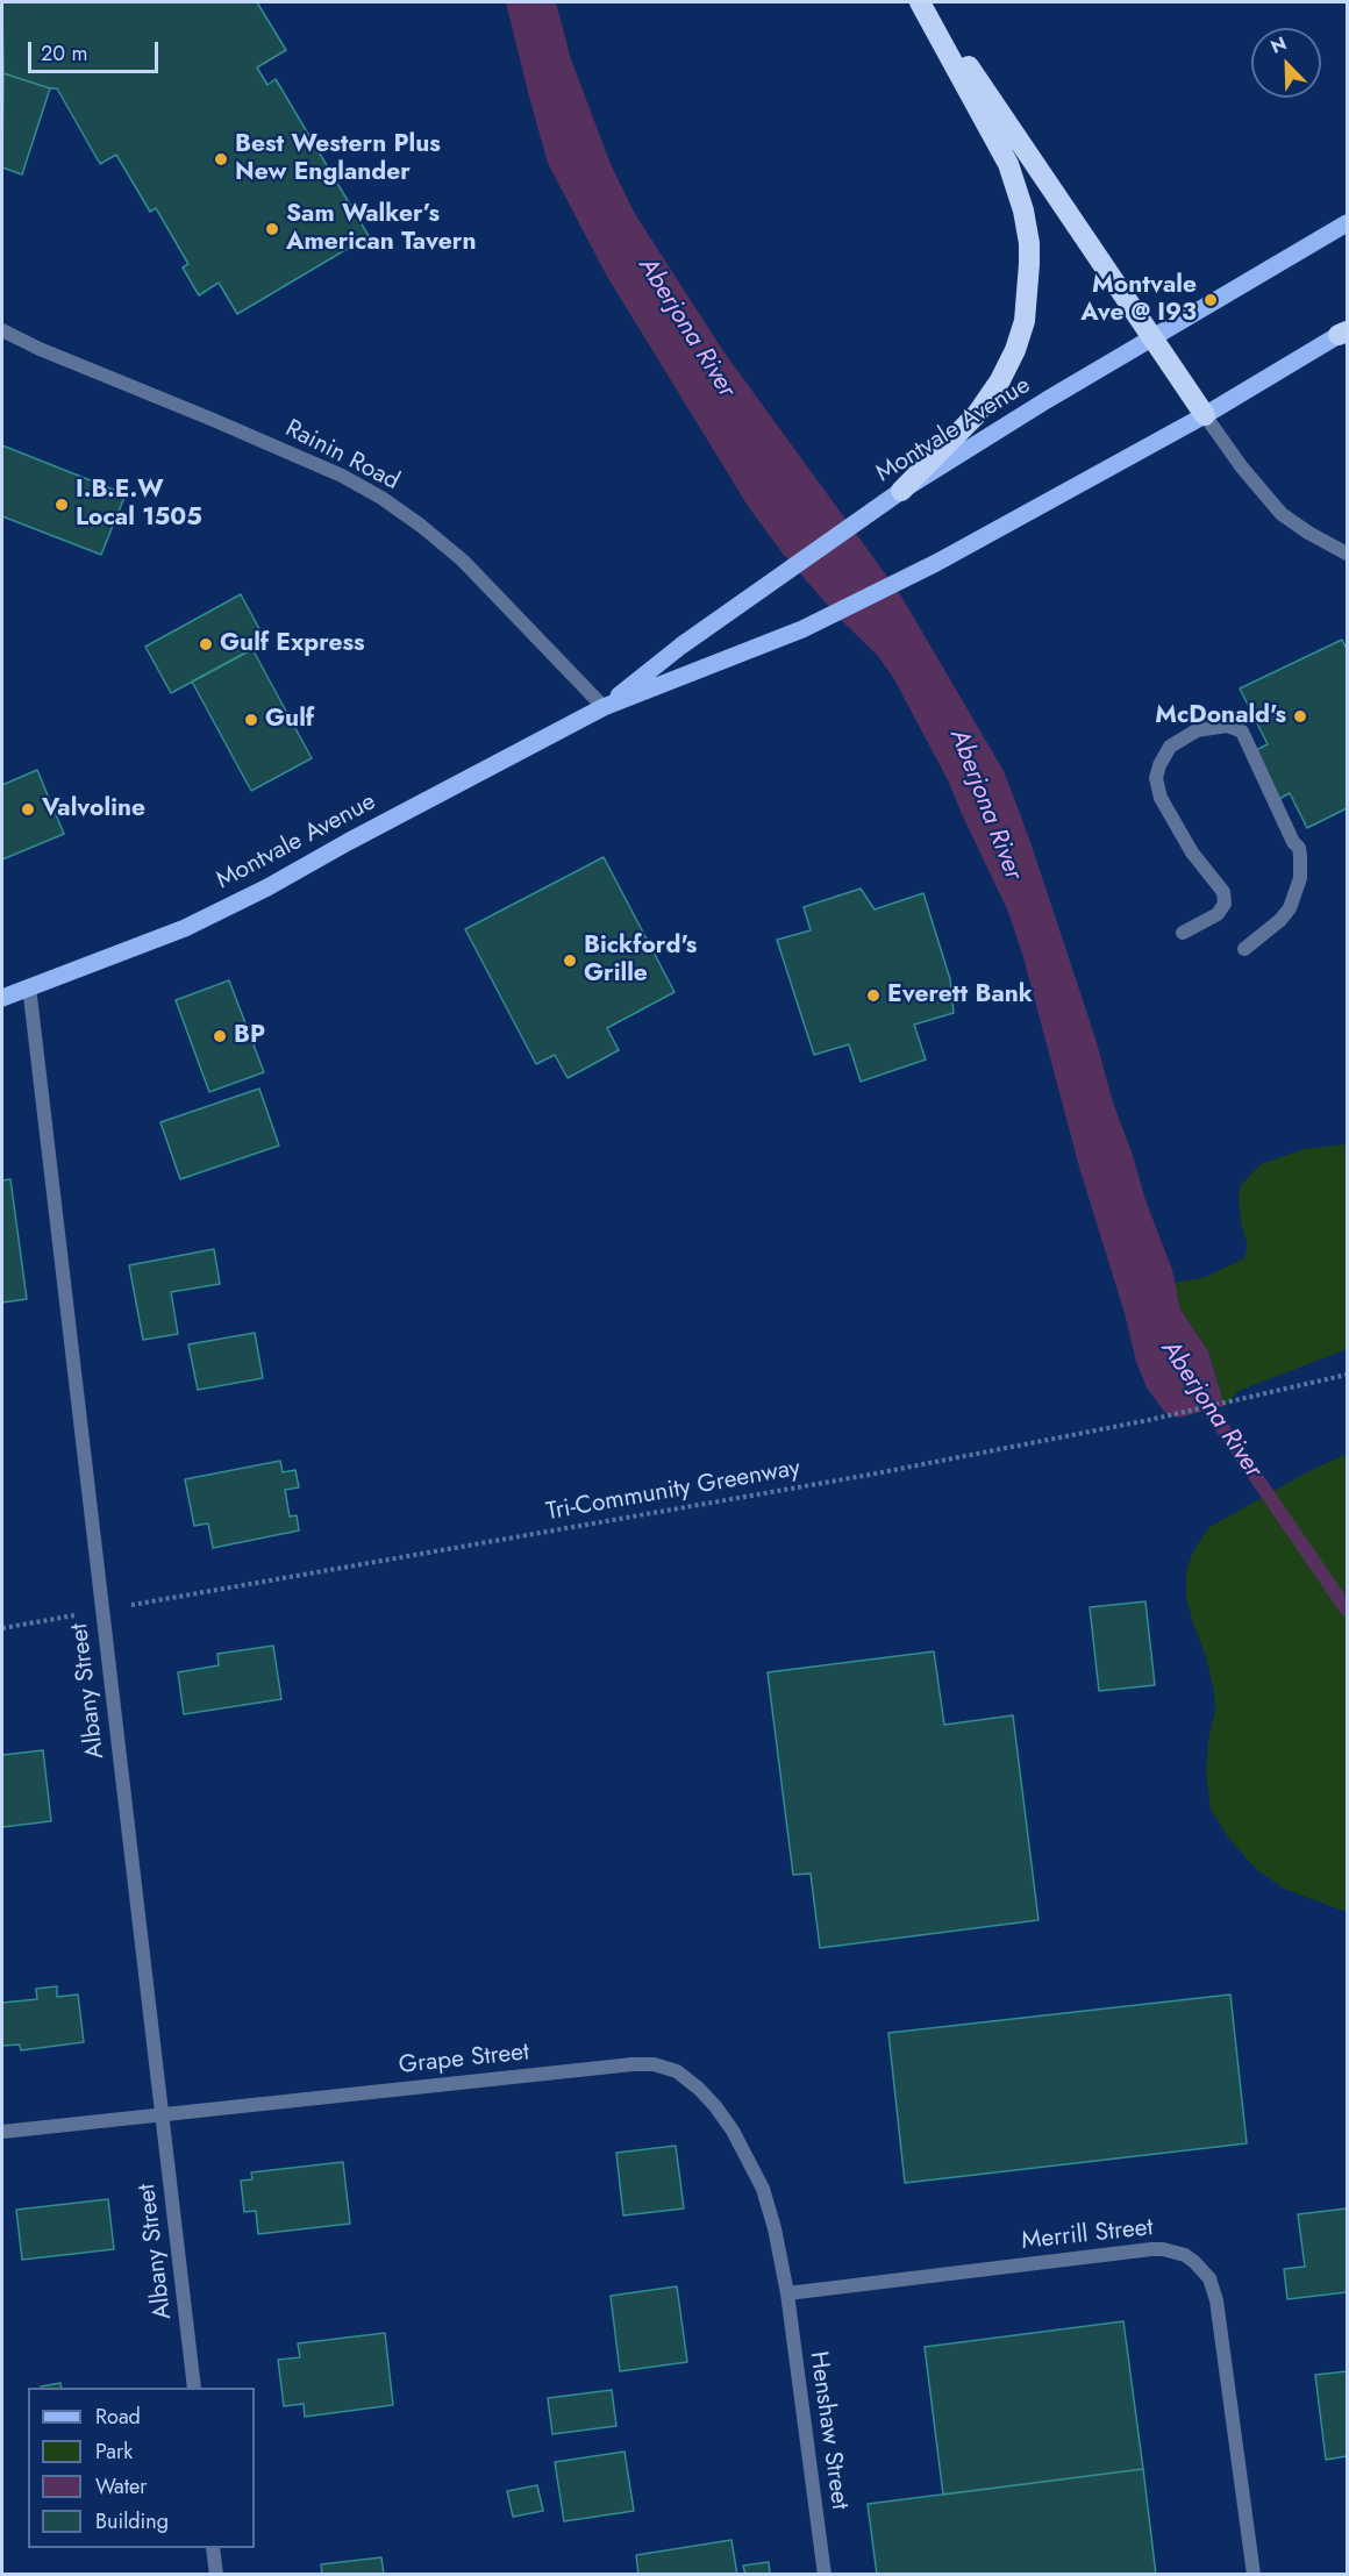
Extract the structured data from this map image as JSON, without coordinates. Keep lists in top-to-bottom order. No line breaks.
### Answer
{"streets":{"main road":["Montvale Avenue"],"street":["Rainin Road","Albany Street","Grape Street","Merrill Street","Henshaw Street"],"path":["Tri-Community Greenway"]},"crossings":[["Montvale Avenue","Rainin Road"],["Montvale Avenue","Albany Street"],["Tri-Community Greenway","Albany Street"],["Albany Street","Grape Street"],["Grape Street","Merrill Street"],["Grape Street","Henshaw Street"],["Merrill Street","Henshaw Street"]],"water":["Aberjona River"],"places":["Best Western Plus New Englander","Sam Walker’s American Tavern","Montvale Ave @ I93","I.B.E.W Local 1505","Gulf Express","McDonald's","Gulf","Valvoline","Bickford's Grille","Everett Bank","BP"],"legend":["Road","Park","Water","Building"],"scale_bar":"20 m","north":"top left"}
